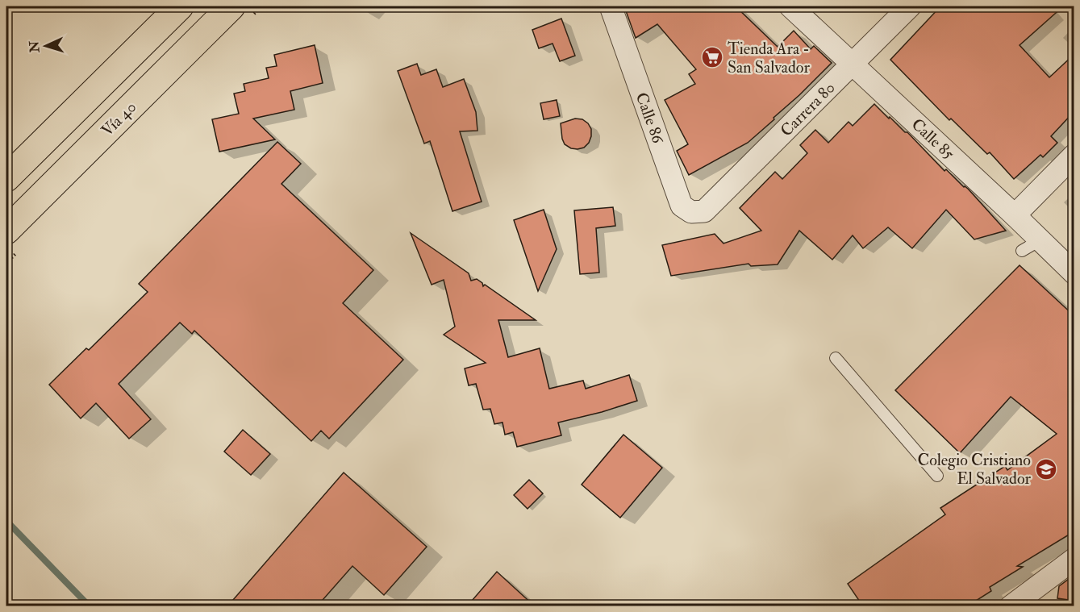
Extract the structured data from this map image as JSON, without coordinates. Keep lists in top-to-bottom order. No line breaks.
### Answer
{"streets":{"highway":["Vía 40"],"street":["Carrera 80","Calle 86","Calle 85"]},"crossings":[["Carrera 80","Calle 86"],["Carrera 80","Calle 85"]],"places":{"supermarket":["Tienda Ara - San Salvador"],"school or university":["Colegio Cristiano El Salvador"]},"north":"left"}
